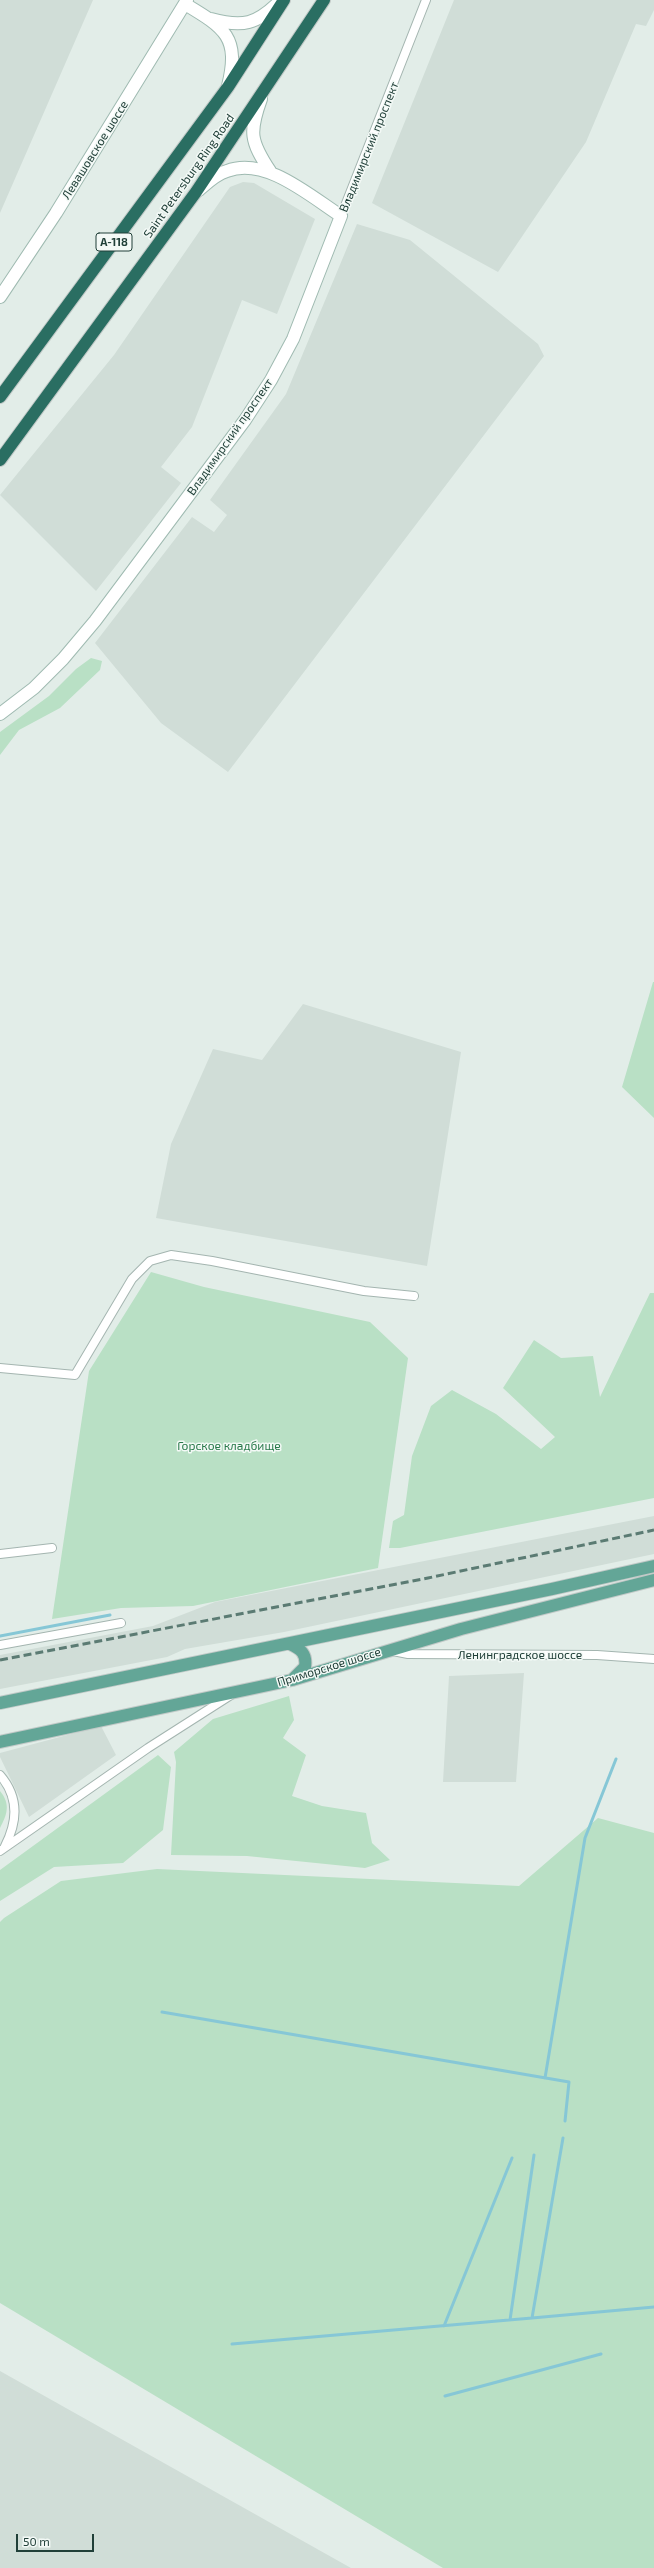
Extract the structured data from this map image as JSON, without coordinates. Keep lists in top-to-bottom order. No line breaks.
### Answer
{"streets":{"highway":["Saint Petersburg Ring Road","А-118"],"main road":["Владимирский проспект","Левашовское шоссе","Приморское шоссе"],"street":["Ленинградское шоссе"]},"crossings":[["Ленинградское шоссе","Приморское шоссе"]],"parks":["Горское кладбище"],"scale_bar":"50 m"}
